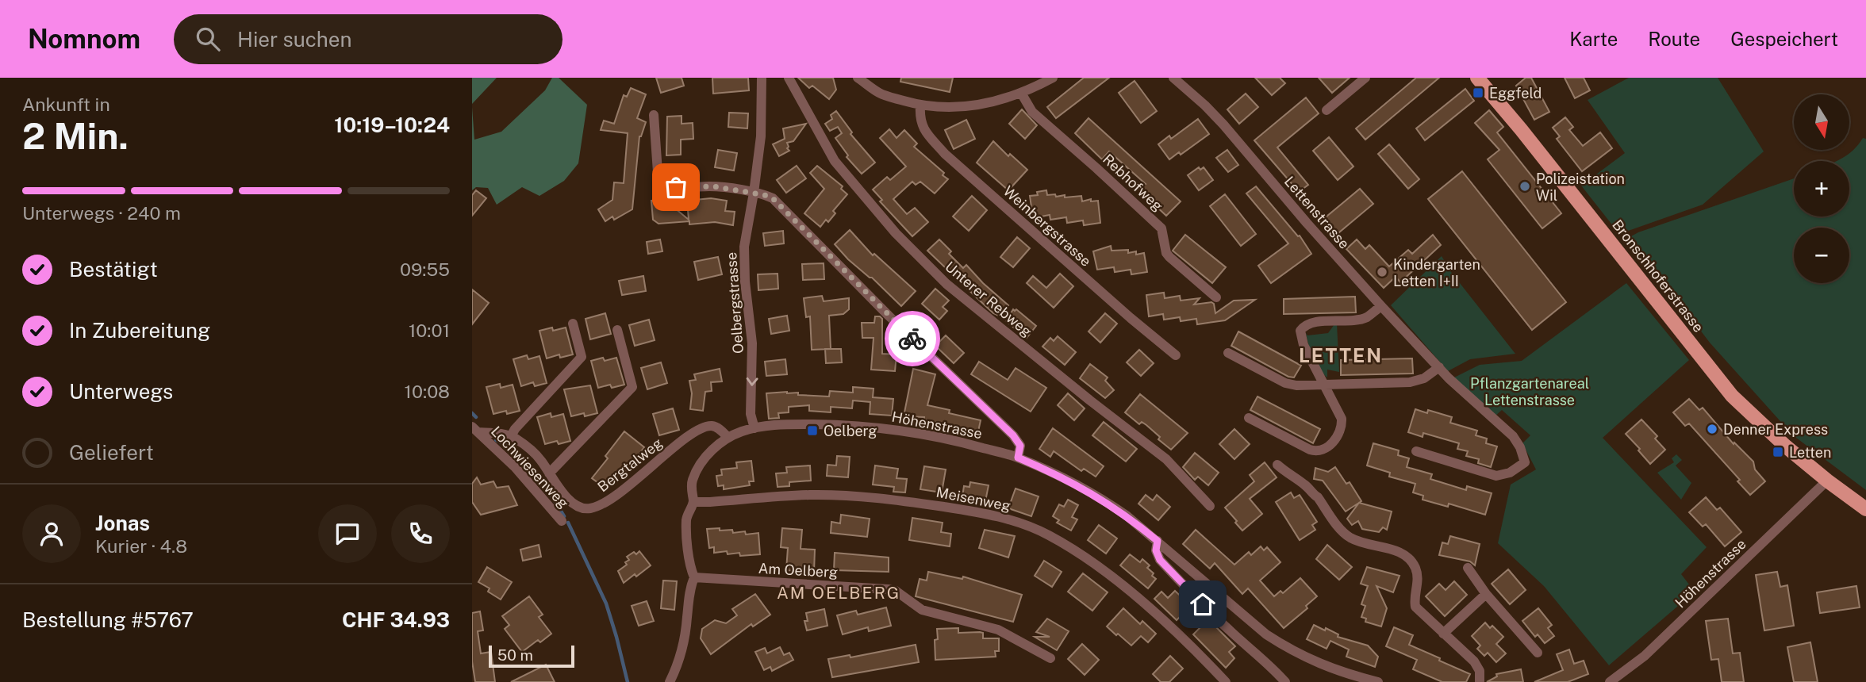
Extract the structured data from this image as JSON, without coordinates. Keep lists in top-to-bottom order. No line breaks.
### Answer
{"streets":{"main road":["Bronschhoferstrasse"],"street":["Rebhofweg","Lettenstrasse","Weinbergstrasse","Unterer Rebweg","Oelbergstrasse","Höhenstrasse","Bergtalweg","Lochwiesenweg","Meisenweg","Am Oelberg"]},"crossings":[["Bronschhoferstrasse","Höhenstrasse"],["Oelbergstrasse","Höhenstrasse"],["Höhenstrasse","Bergtalweg"],["Höhenstrasse","Meisenweg"],["Höhenstrasse","Am Oelberg"],["Bergtalweg","Lochwiesenweg"]],"one_way":["Oelbergstrasse"],"districts":["LETTEN","AM OELBERG"],"parks":["Pflanzgartenareal Lettenstrasse"],"places":{"transit":["Eggfeld","Oelberg","Letten"],"other":["Polizeistation Wil","Kindergarten Letten I+II","Denner Express"]},"scale_bar":"50 m","north":"bottom","page":{"header":"Nomnom","search":"Hier suchen","nav":["Karte","Route","Gespeichert"],"heading":["2 Min.","Ankunft in","10:19–10:24"],"panel":["Jonas","Kurier · 4.8","Bestellung #5767","CHF 34.93"],"map_buttons":["+","−"],"bar":"Unterwegs · 240 m","list":[["Bestätigt","09:55"],["In Zubereitung","10:01"],["Unterwegs","10:08"],"Geliefert"],"scale":"50 m"}}
